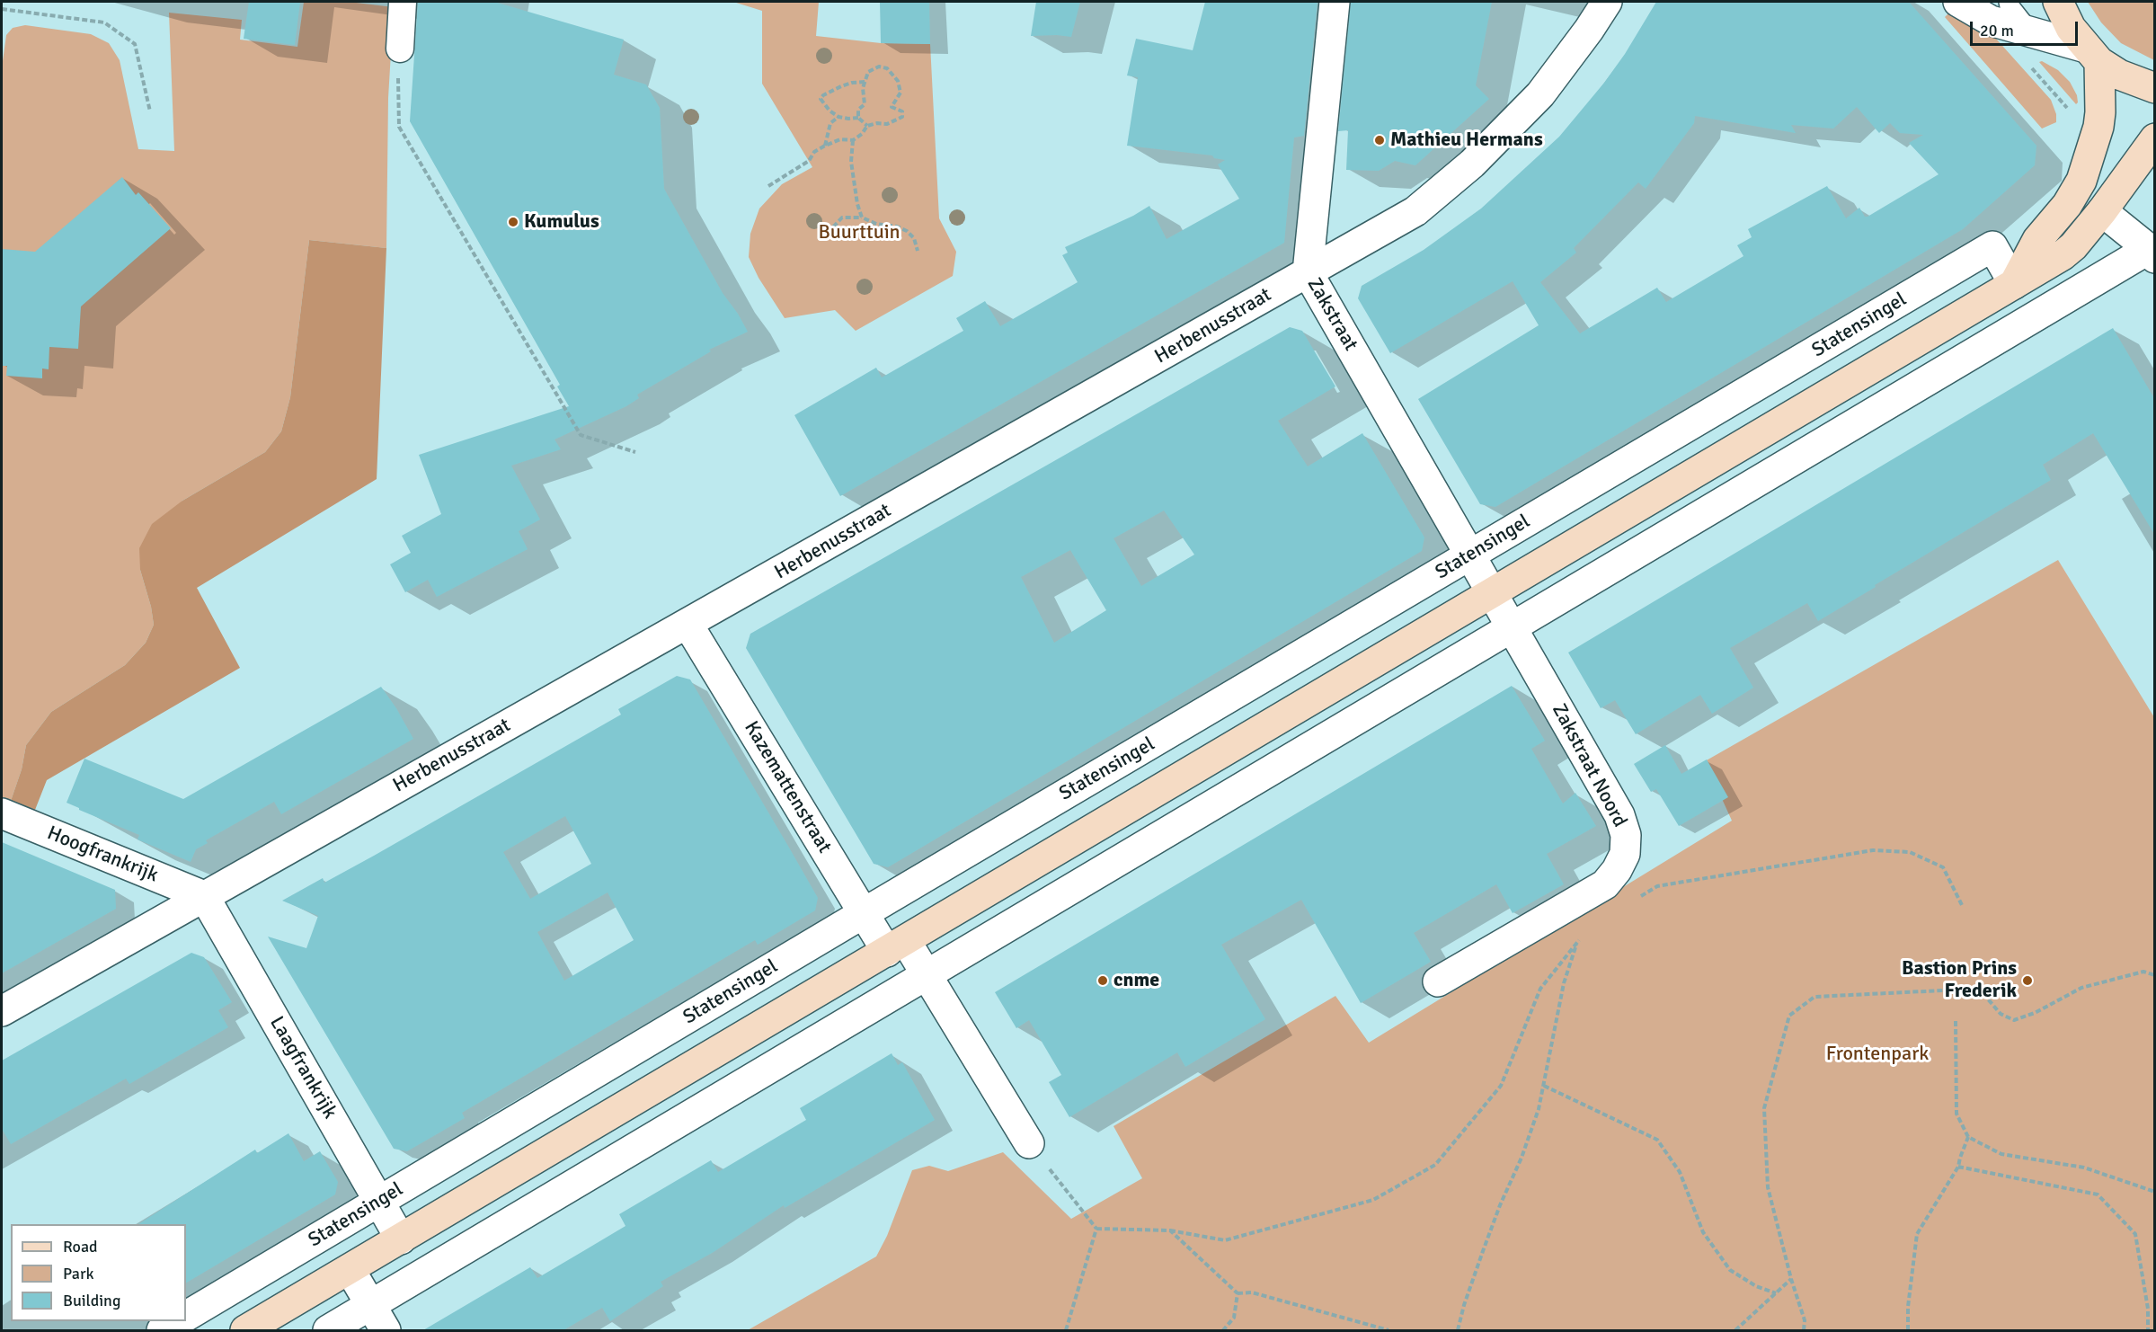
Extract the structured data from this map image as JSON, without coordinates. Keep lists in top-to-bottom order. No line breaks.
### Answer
{"streets":{"street":["Zakstraat","Statensingel","Herbenusstraat","Zakstraat Noord","Kazemattenstraat","Hoogfrankrijk","Laagfrankrijk"]},"crossings":[["Zakstraat","Statensingel"],["Zakstraat","Herbenusstraat"],["Zakstraat","Zakstraat Noord"],["Statensingel","Kazemattenstraat"],["Statensingel","Laagfrankrijk"],["Herbenusstraat","Kazemattenstraat"],["Herbenusstraat","Hoogfrankrijk"],["Herbenusstraat","Laagfrankrijk"],["Hoogfrankrijk","Laagfrankrijk"]],"parks":["Buurttuin","Frontenpark"],"places":["Mathieu Hermans","Kumulus","cnme","Bastion Prins Frederik"],"legend":["Road","Park","Building"],"scale_bar":"20 m"}
